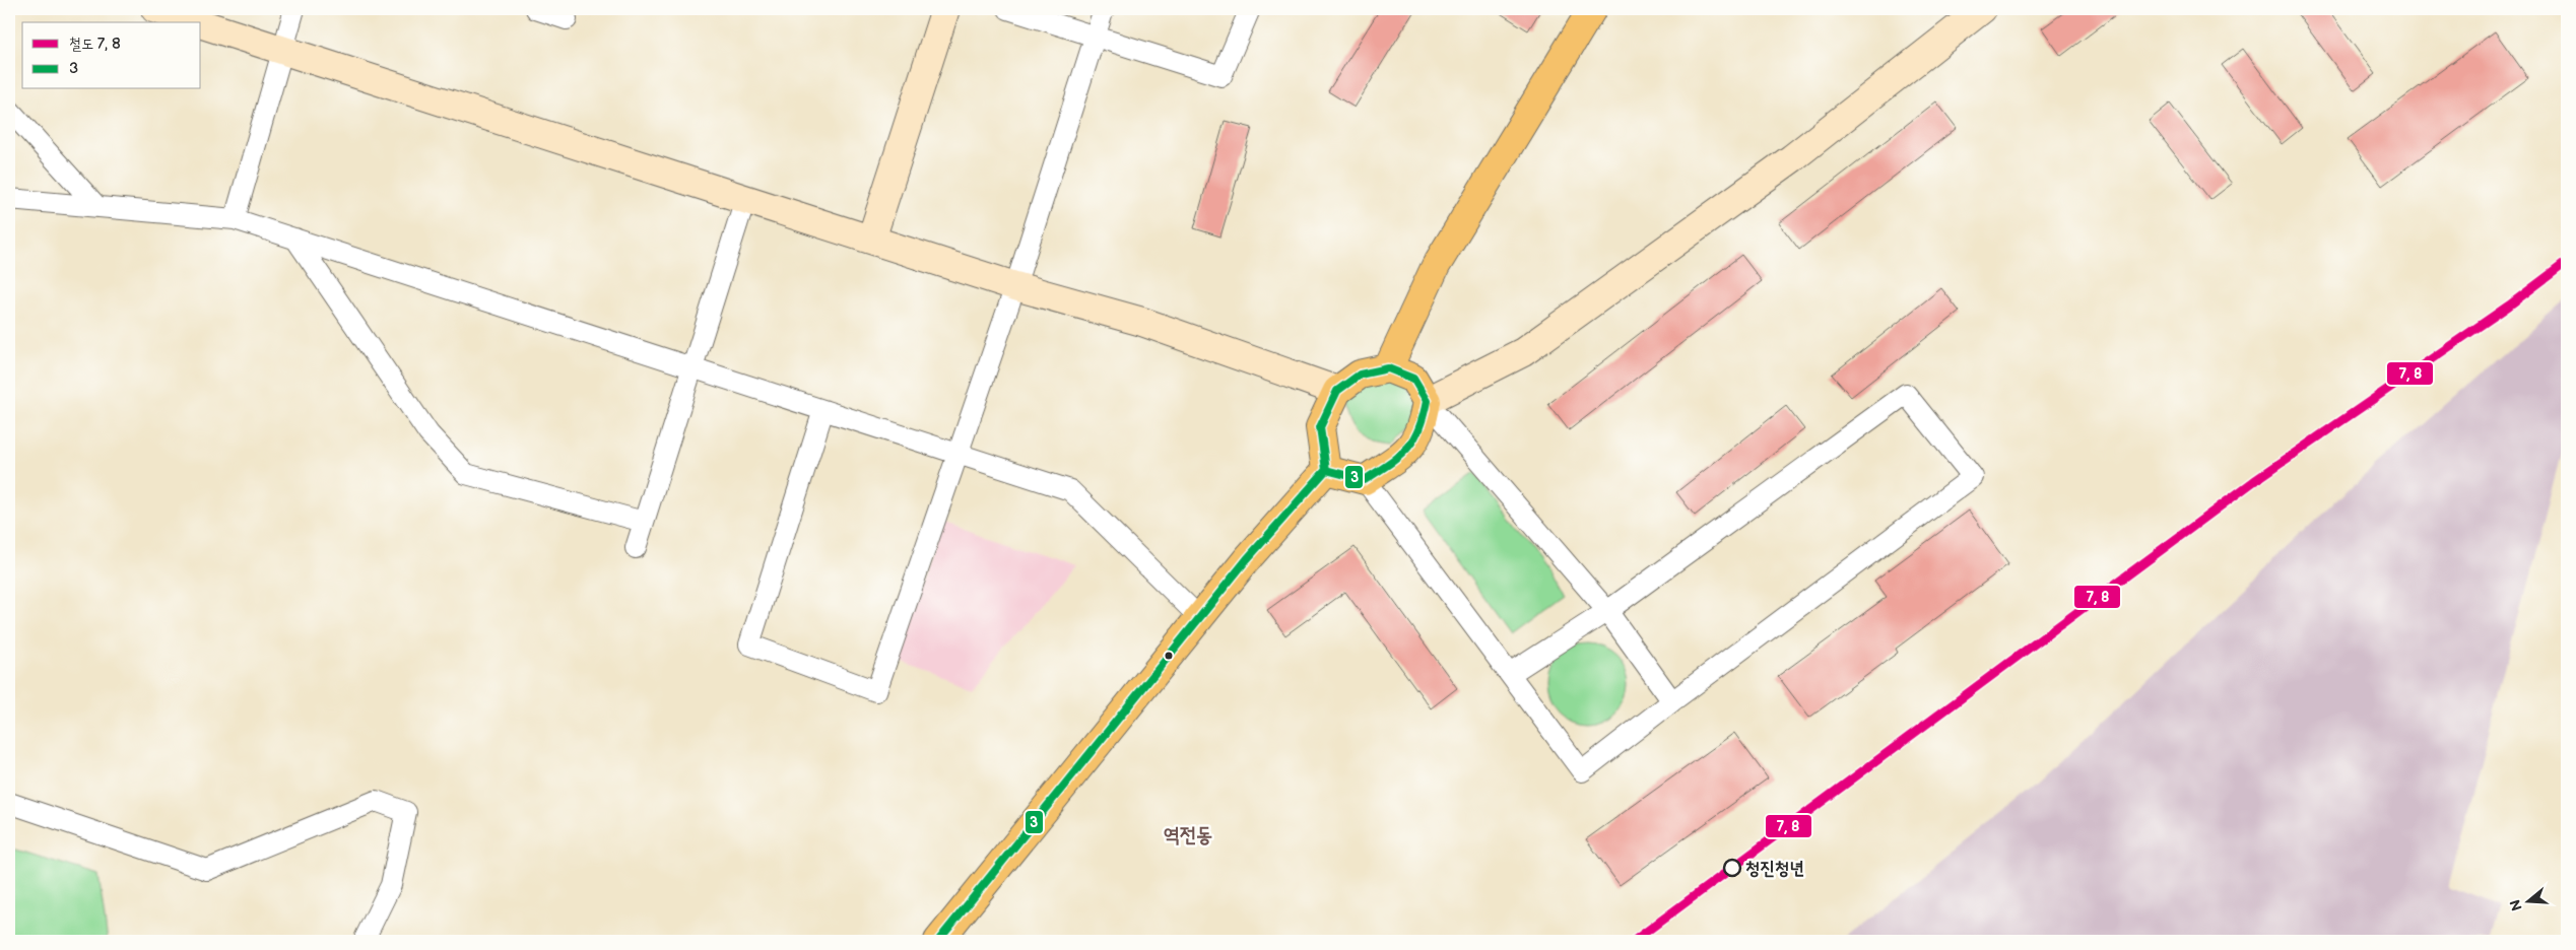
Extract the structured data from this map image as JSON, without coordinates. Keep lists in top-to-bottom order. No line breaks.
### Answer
{"districts":["역전동"],"places":["청진청년"],"lines":["transit line 3"],"legend":["철도 7, 8","3"],"north":"left"}
